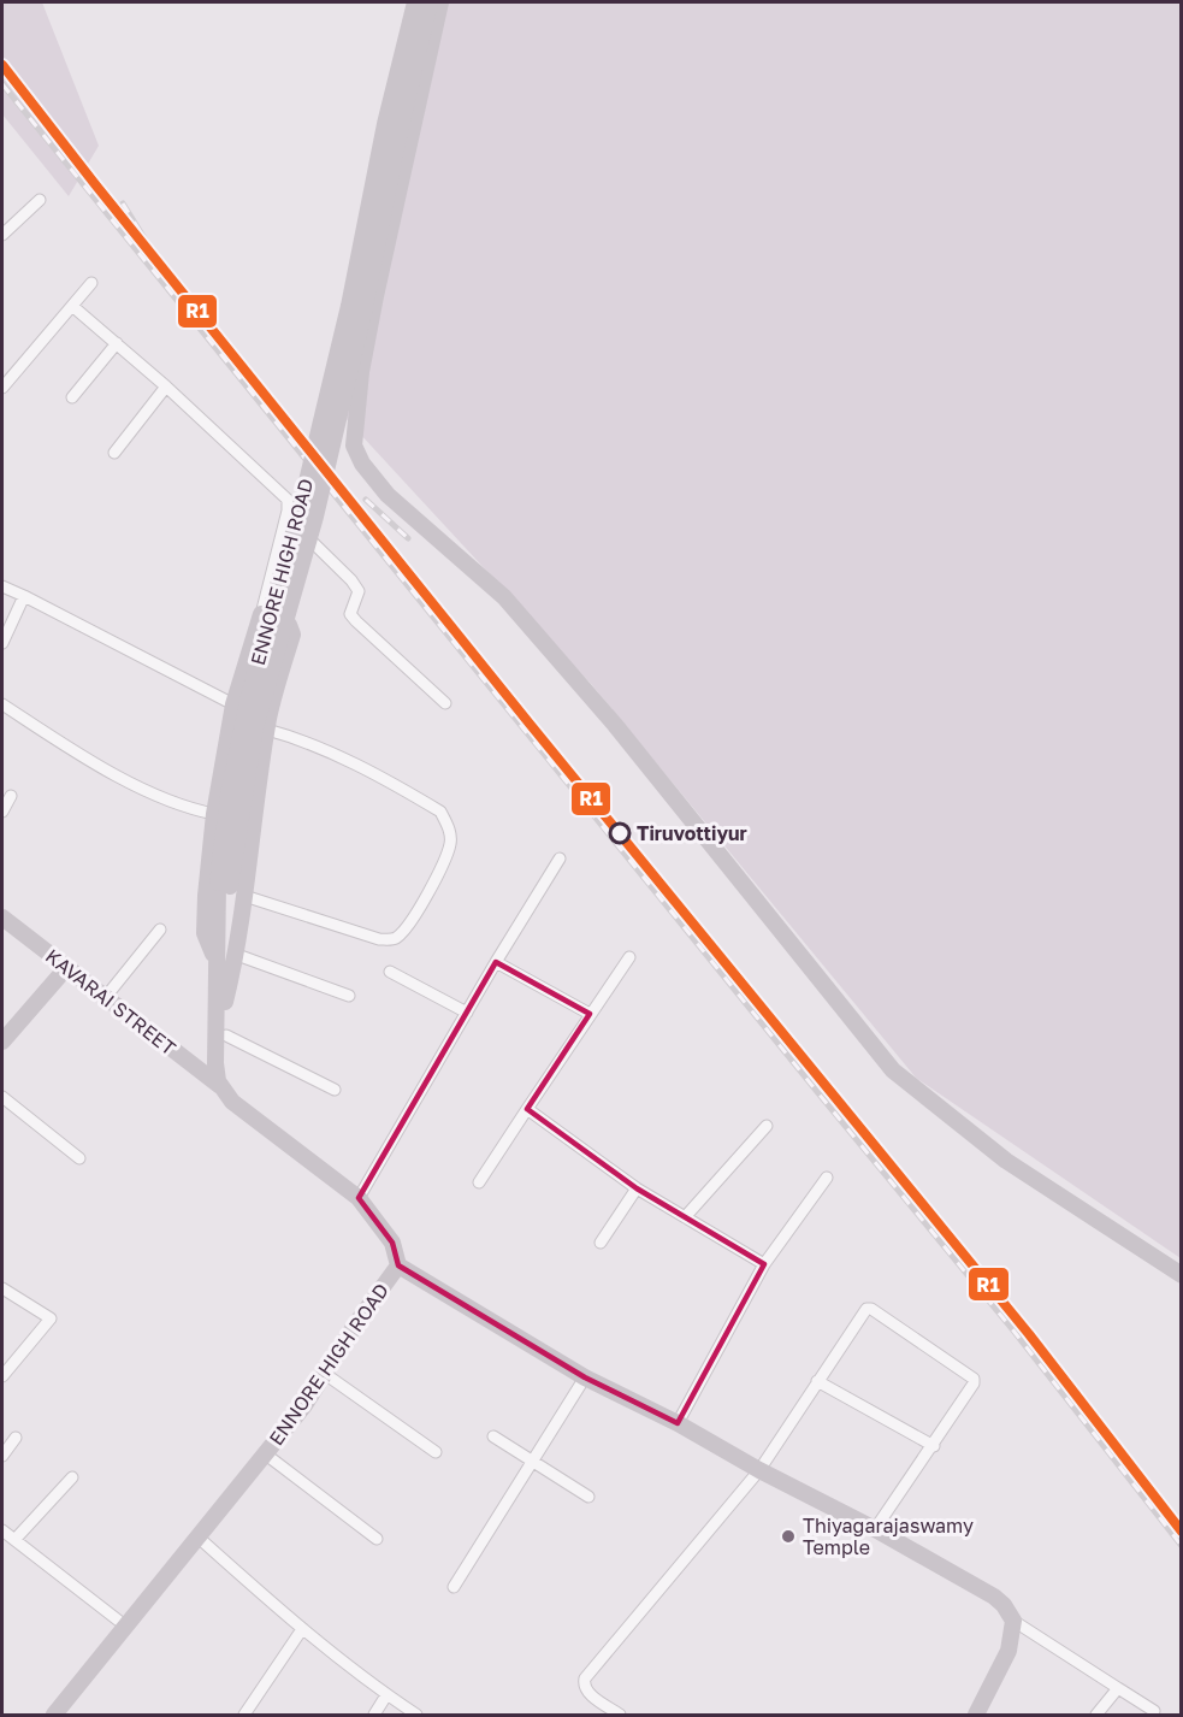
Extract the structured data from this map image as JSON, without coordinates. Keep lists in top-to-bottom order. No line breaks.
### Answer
{"streets":{"street":["ENNORE HIGH ROAD","KAVARAI STREET"]},"crossings":[["ENNORE HIGH ROAD","KAVARAI STREET"]],"places":["Tiruvottiyur","Thiyagarajaswamy Temple"],"lines":["transit line R1"]}
